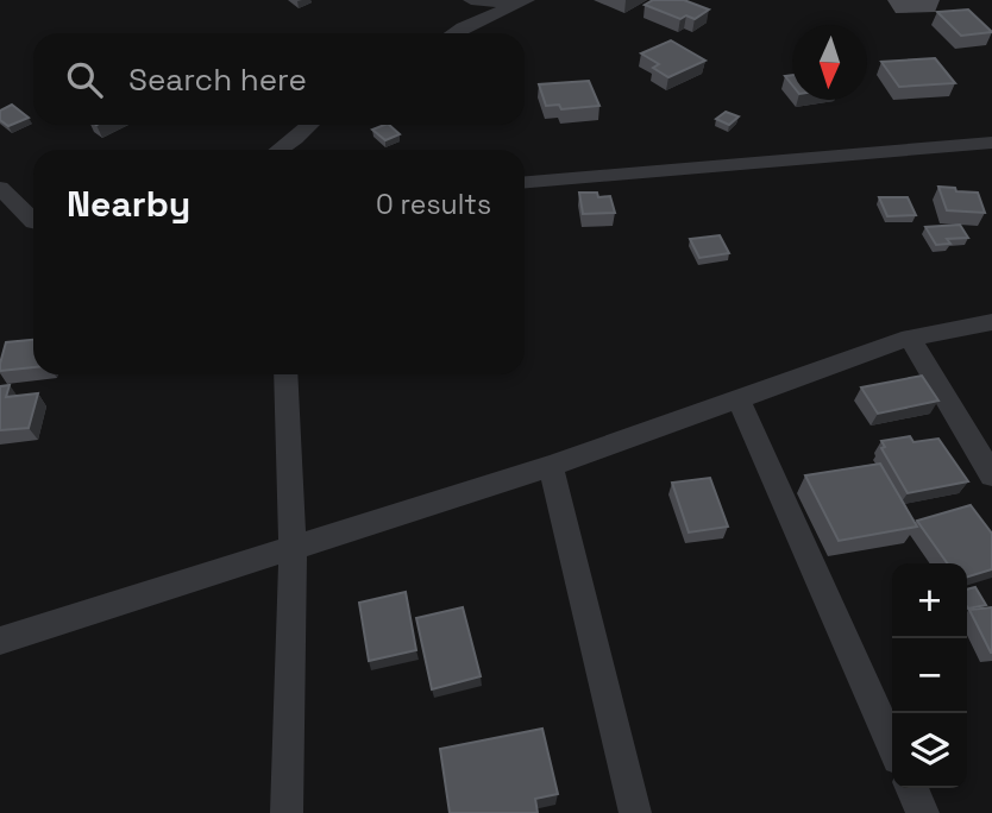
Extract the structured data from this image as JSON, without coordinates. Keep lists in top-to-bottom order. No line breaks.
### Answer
{"north":"bottom","page":{"search":"Search here","heading":["Nearby","0 results"],"map_buttons":["+","−"]}}
